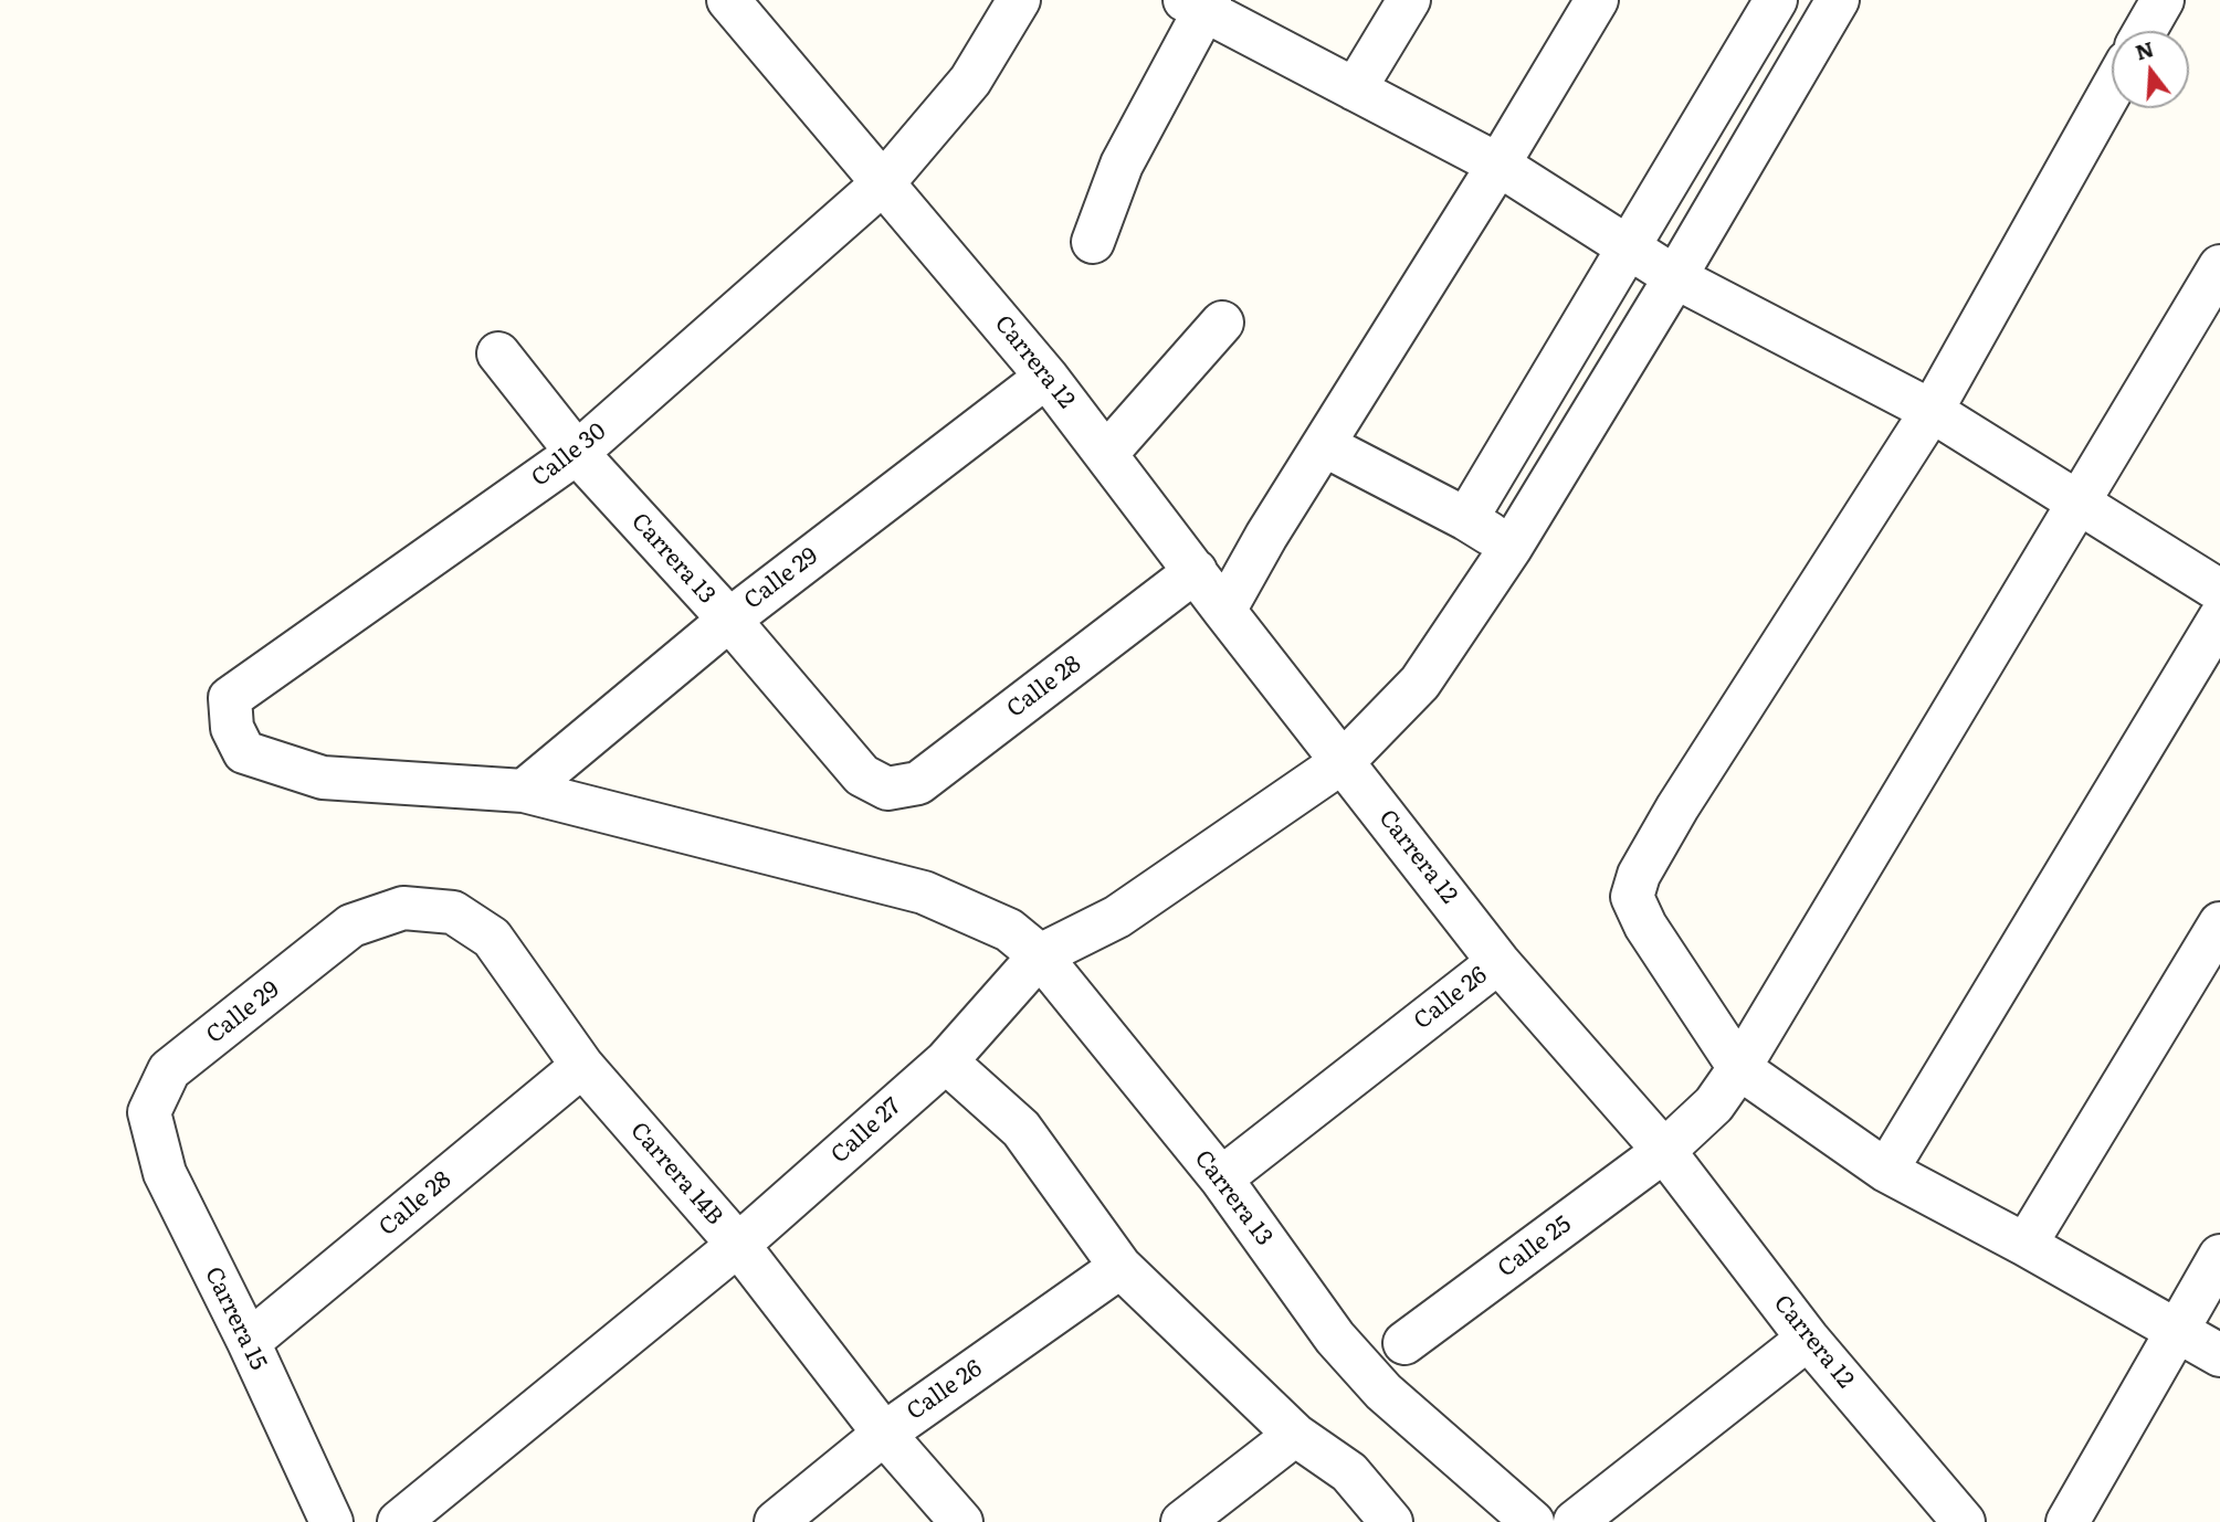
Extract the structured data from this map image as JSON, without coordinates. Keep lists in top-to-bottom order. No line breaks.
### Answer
{"streets":{"street":["Carrera 12","Calle 30","Carrera 13","Calle 29","Calle 28","Calle 26","Calle 27","Carrera 14B","Calle 25","Carrera 15"]},"crossings":[["Carrera 12","Calle 30"],["Carrera 12","Calle 29"],["Carrera 12","Calle 28"],["Carrera 12","Calle 26"],["Carrera 12","Calle 27"],["Carrera 12","Calle 25"],["Calle 30","Carrera 13"],["Carrera 13","Calle 29"],["Carrera 13","Calle 28"],["Carrera 13","Calle 26"],["Carrera 13","Calle 27"],["Calle 29","Carrera 14B"],["Calle 29","Carrera 15"],["Calle 28","Carrera 14B"],["Calle 28","Carrera 15"],["Calle 26","Carrera 14B"],["Calle 27","Carrera 14B"]],"north":"top"}
